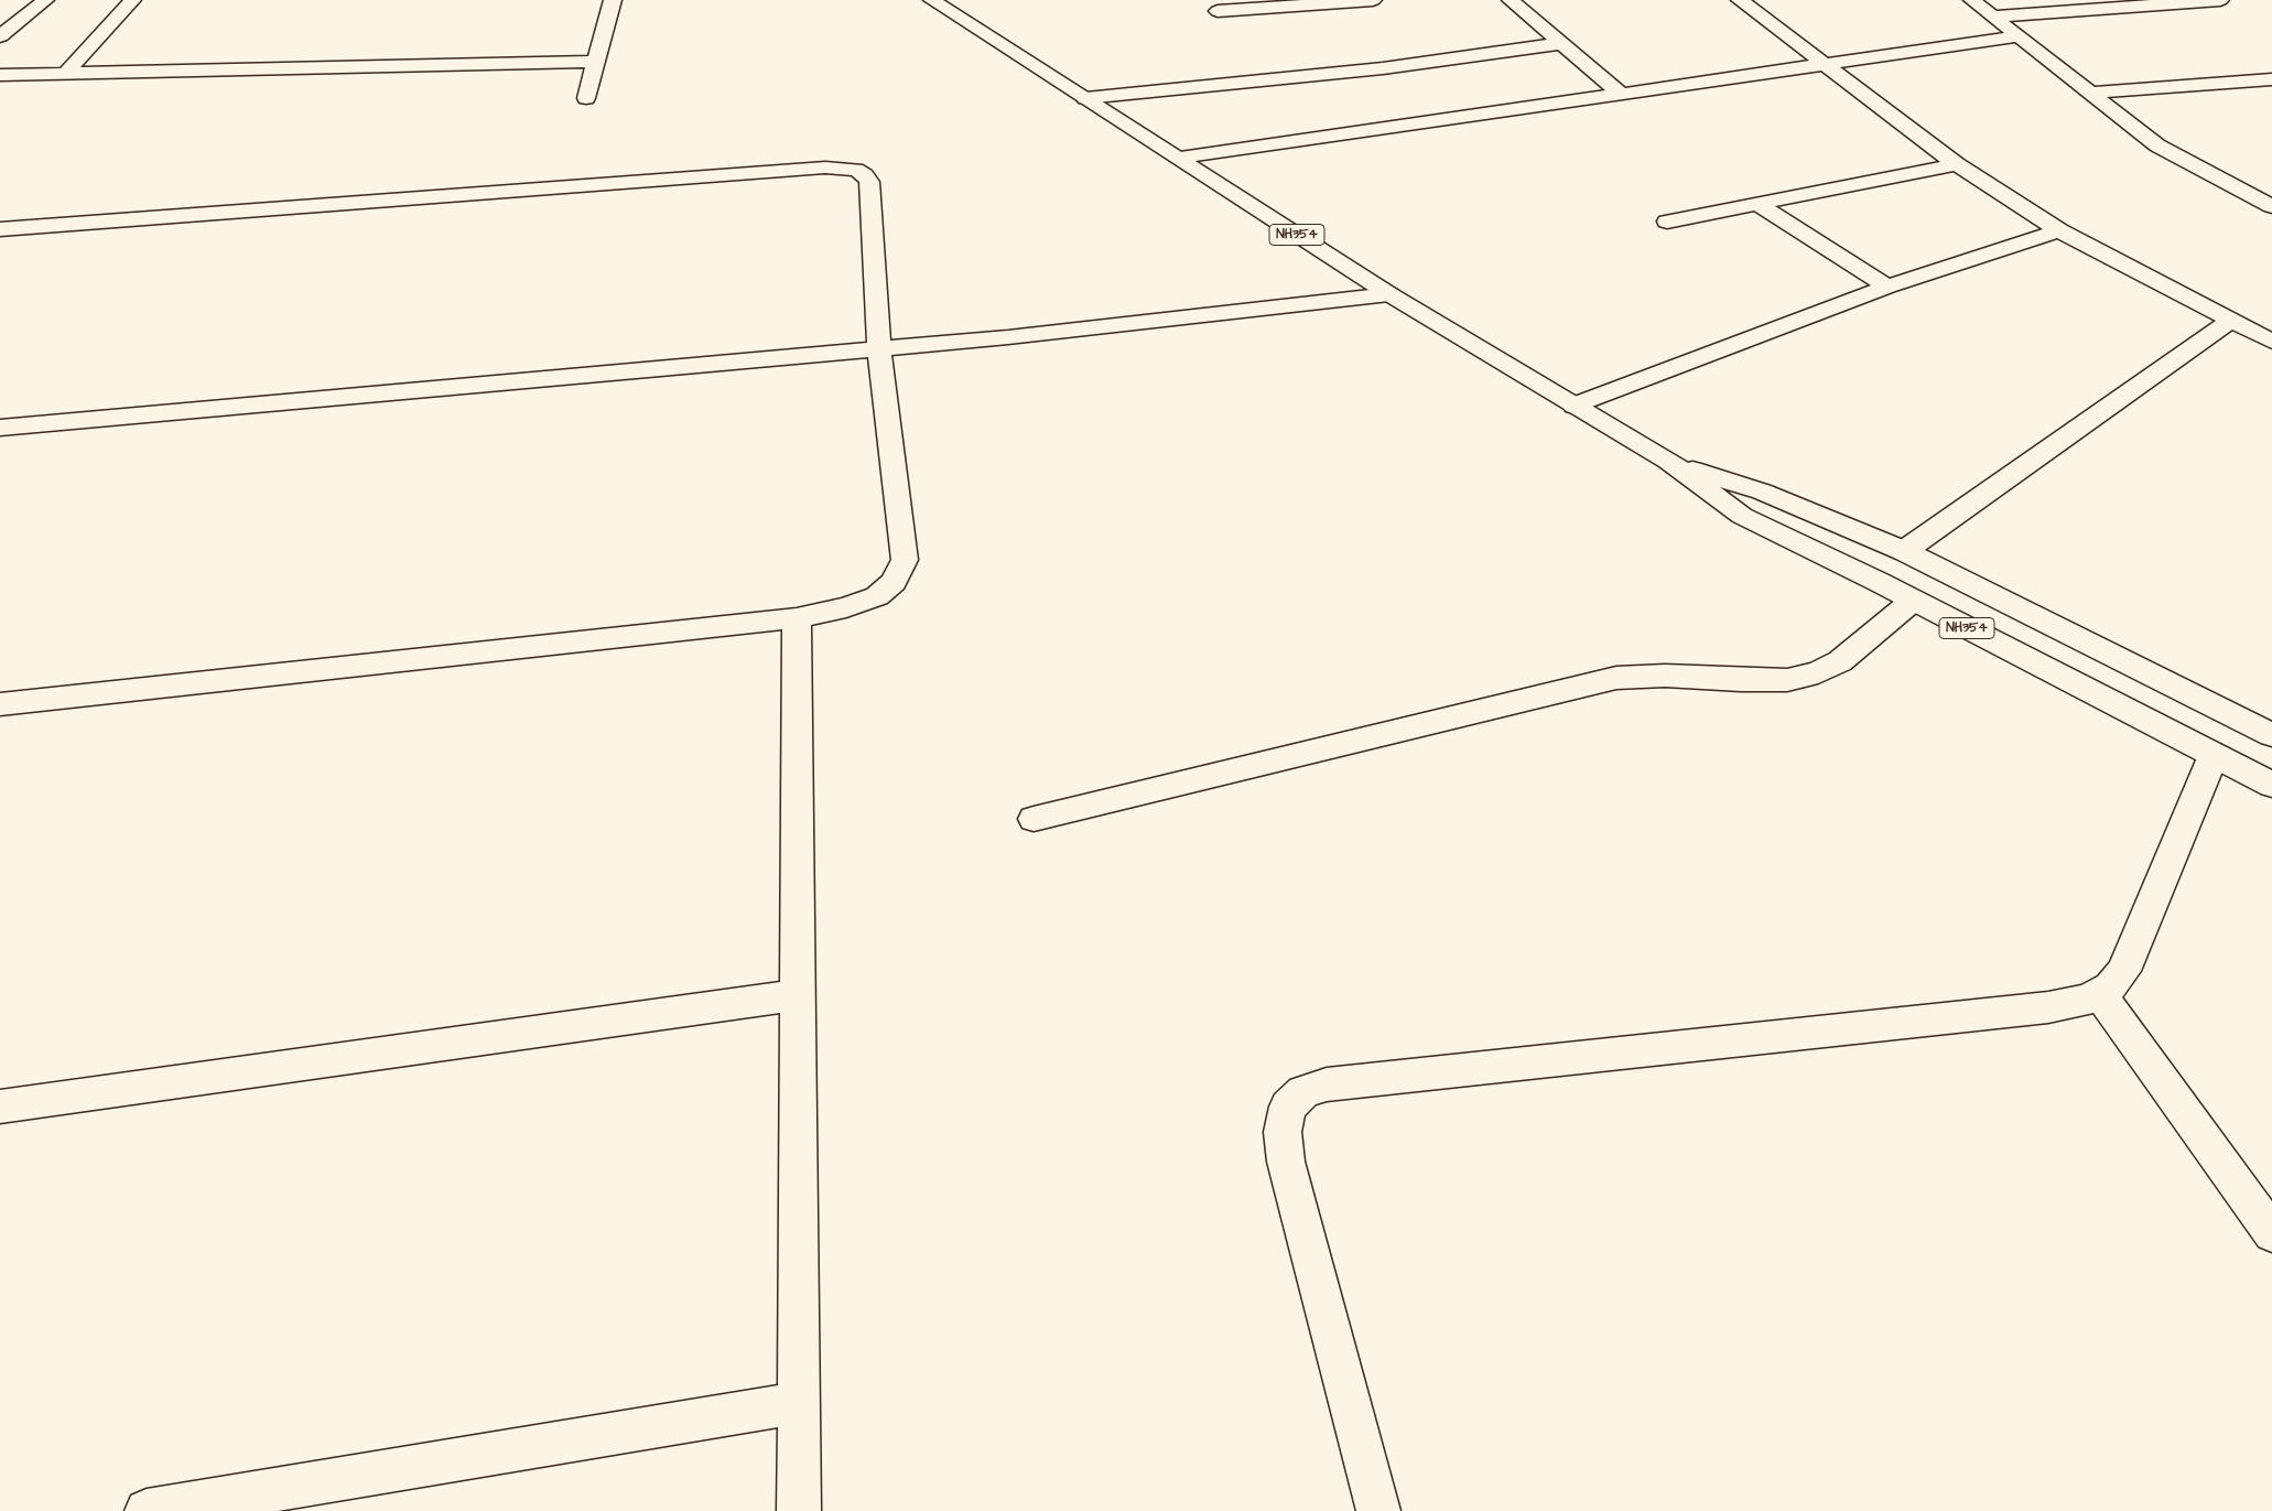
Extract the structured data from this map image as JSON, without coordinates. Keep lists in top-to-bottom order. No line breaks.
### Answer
{"streets":{"main road":["NH354"]}}
